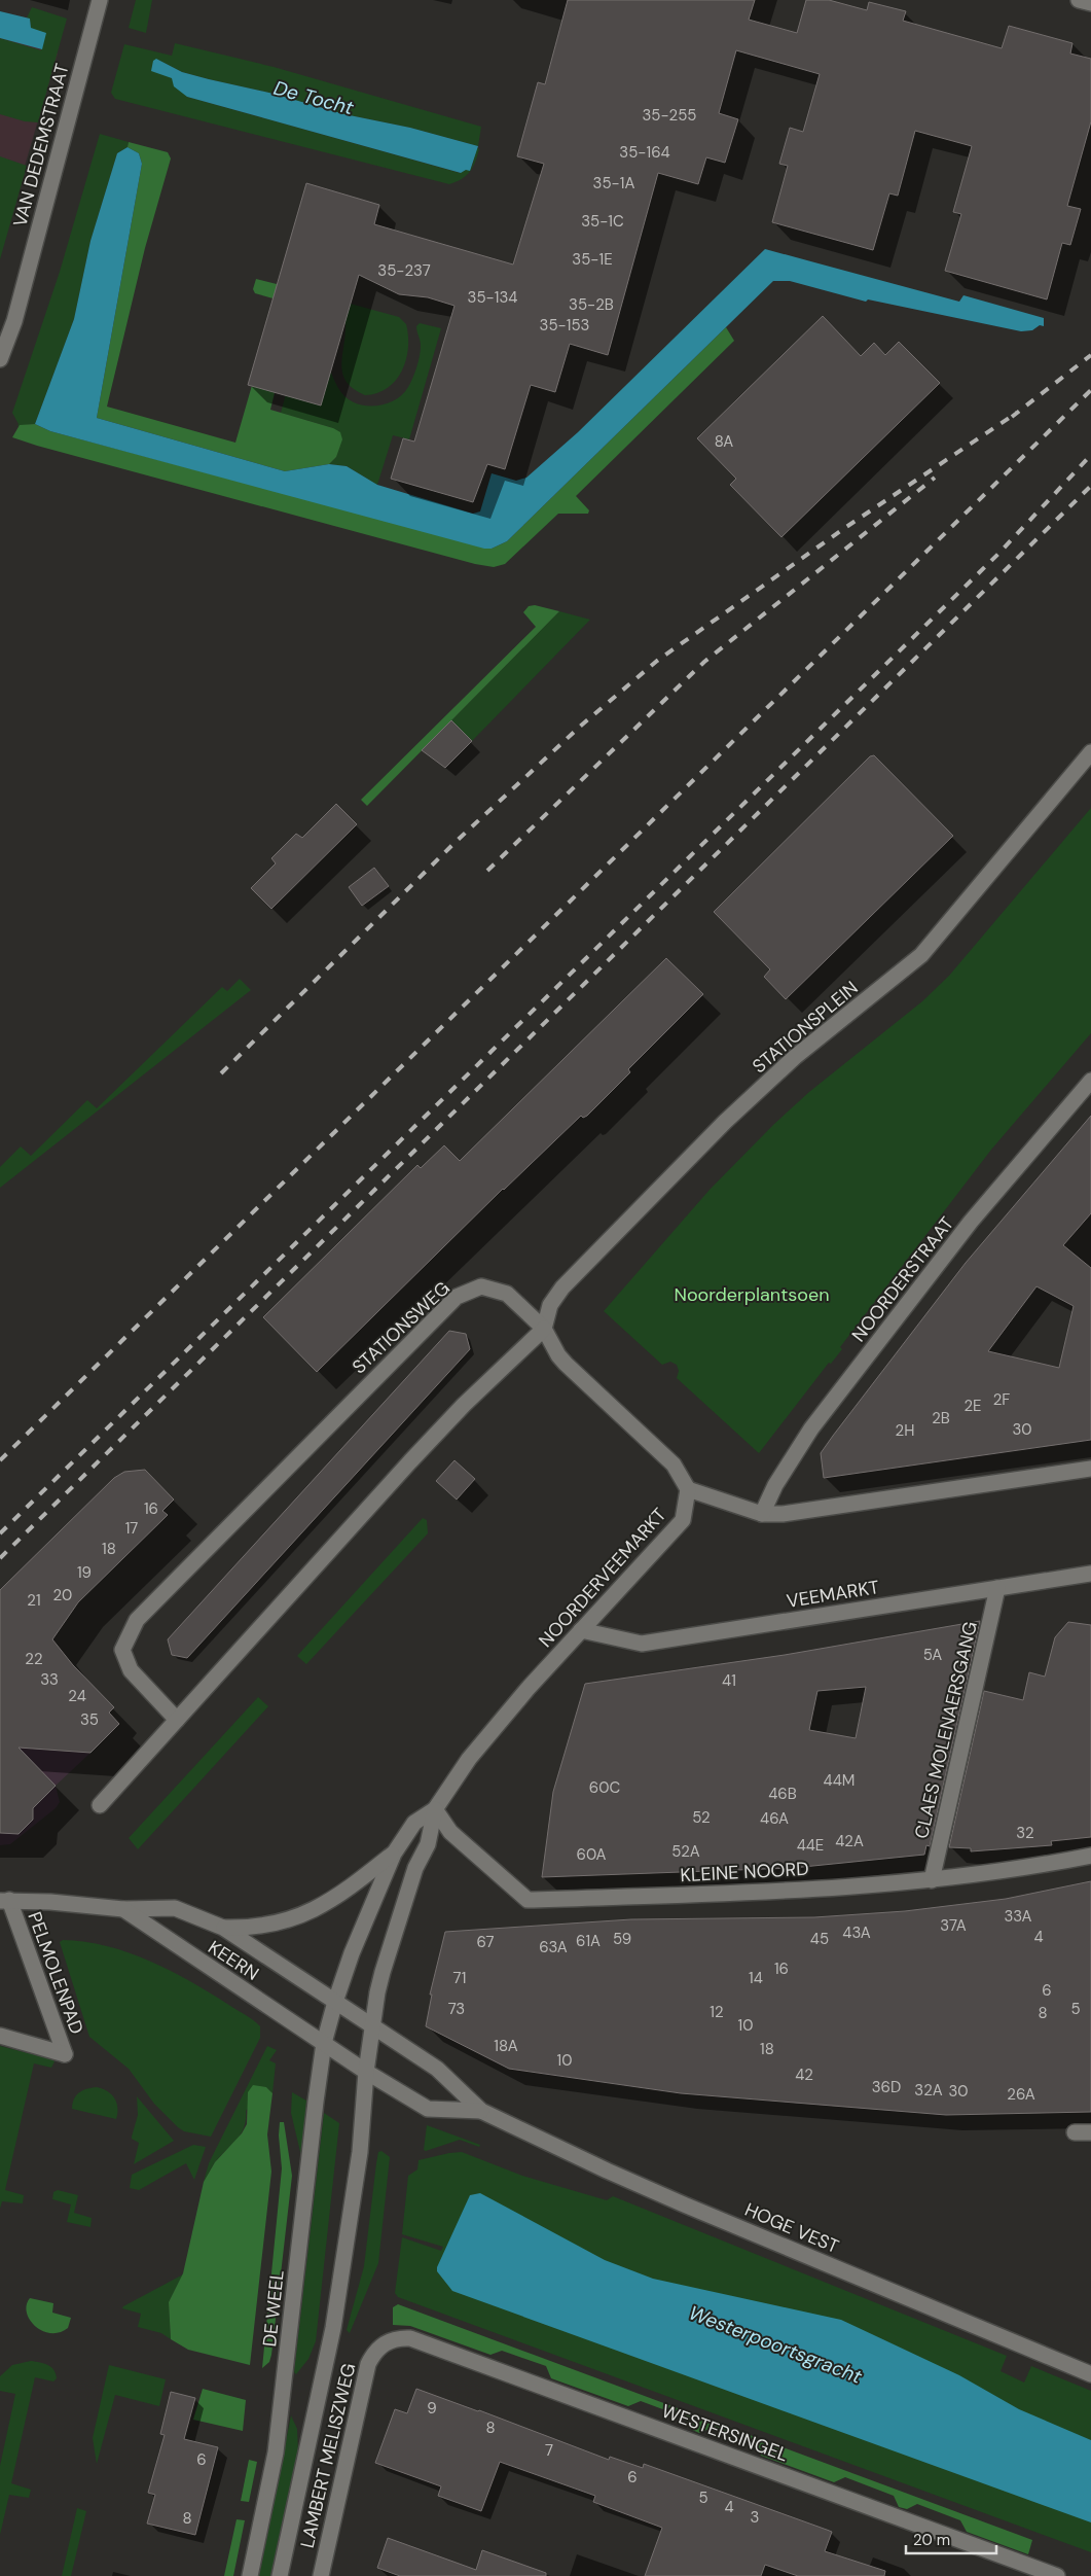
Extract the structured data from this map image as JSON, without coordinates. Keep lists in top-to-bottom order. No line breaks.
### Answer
{"streets":{"street":["VAN DEDEMSTRAAT","STATIONSPLEIN","NOORDERSTRAAT","STATIONSWEG","NOORDERVEEMARKT","VEEMARKT","CLAES MOLENAERSGANG","KLEINE NOORD","KEERN","PELMOLENPAD","HOGE VEST","DE WEEL","WESTERSINGEL","LAMBERT MELISZWEG"]},"crossings":[["STATIONSPLEIN","STATIONSWEG"],["NOORDERVEEMARKT","VEEMARKT"],["NOORDERVEEMARKT","KLEINE NOORD"],["NOORDERVEEMARKT","KEERN"],["NOORDERVEEMARKT","HOGE VEST"],["NOORDERVEEMARKT","DE WEEL"],["VEEMARKT","CLAES MOLENAERSGANG"],["CLAES MOLENAERSGANG","KLEINE NOORD"],["KEERN","PELMOLENPAD"],["KEERN","HOGE VEST"],["KEERN","DE WEEL"],["WESTERSINGEL","LAMBERT MELISZWEG"]],"water":["De Tocht","Westerpoortsgracht"],"parks":["Noorderplantsoen"],"house_numbers":["35-255","35-164","35-1A","35-1C","35-1E","35-237","35-134","35-2B","35-153","8A","2F","2E","2B","30","2H","16","17","18","19","20","21","5A","22","33","41","24","35","44M","60C","46B","52","46A","32","42A","44E","52A","60A","33A","37A","43A","4","59","45","61A","67","63A","16","71","14","6","73","5","12","8","10","18A","18","10","42","36D","32A","30","26A","9","8","7","6","6","5","4","3","8"],"scale_bar":"20 m"}
